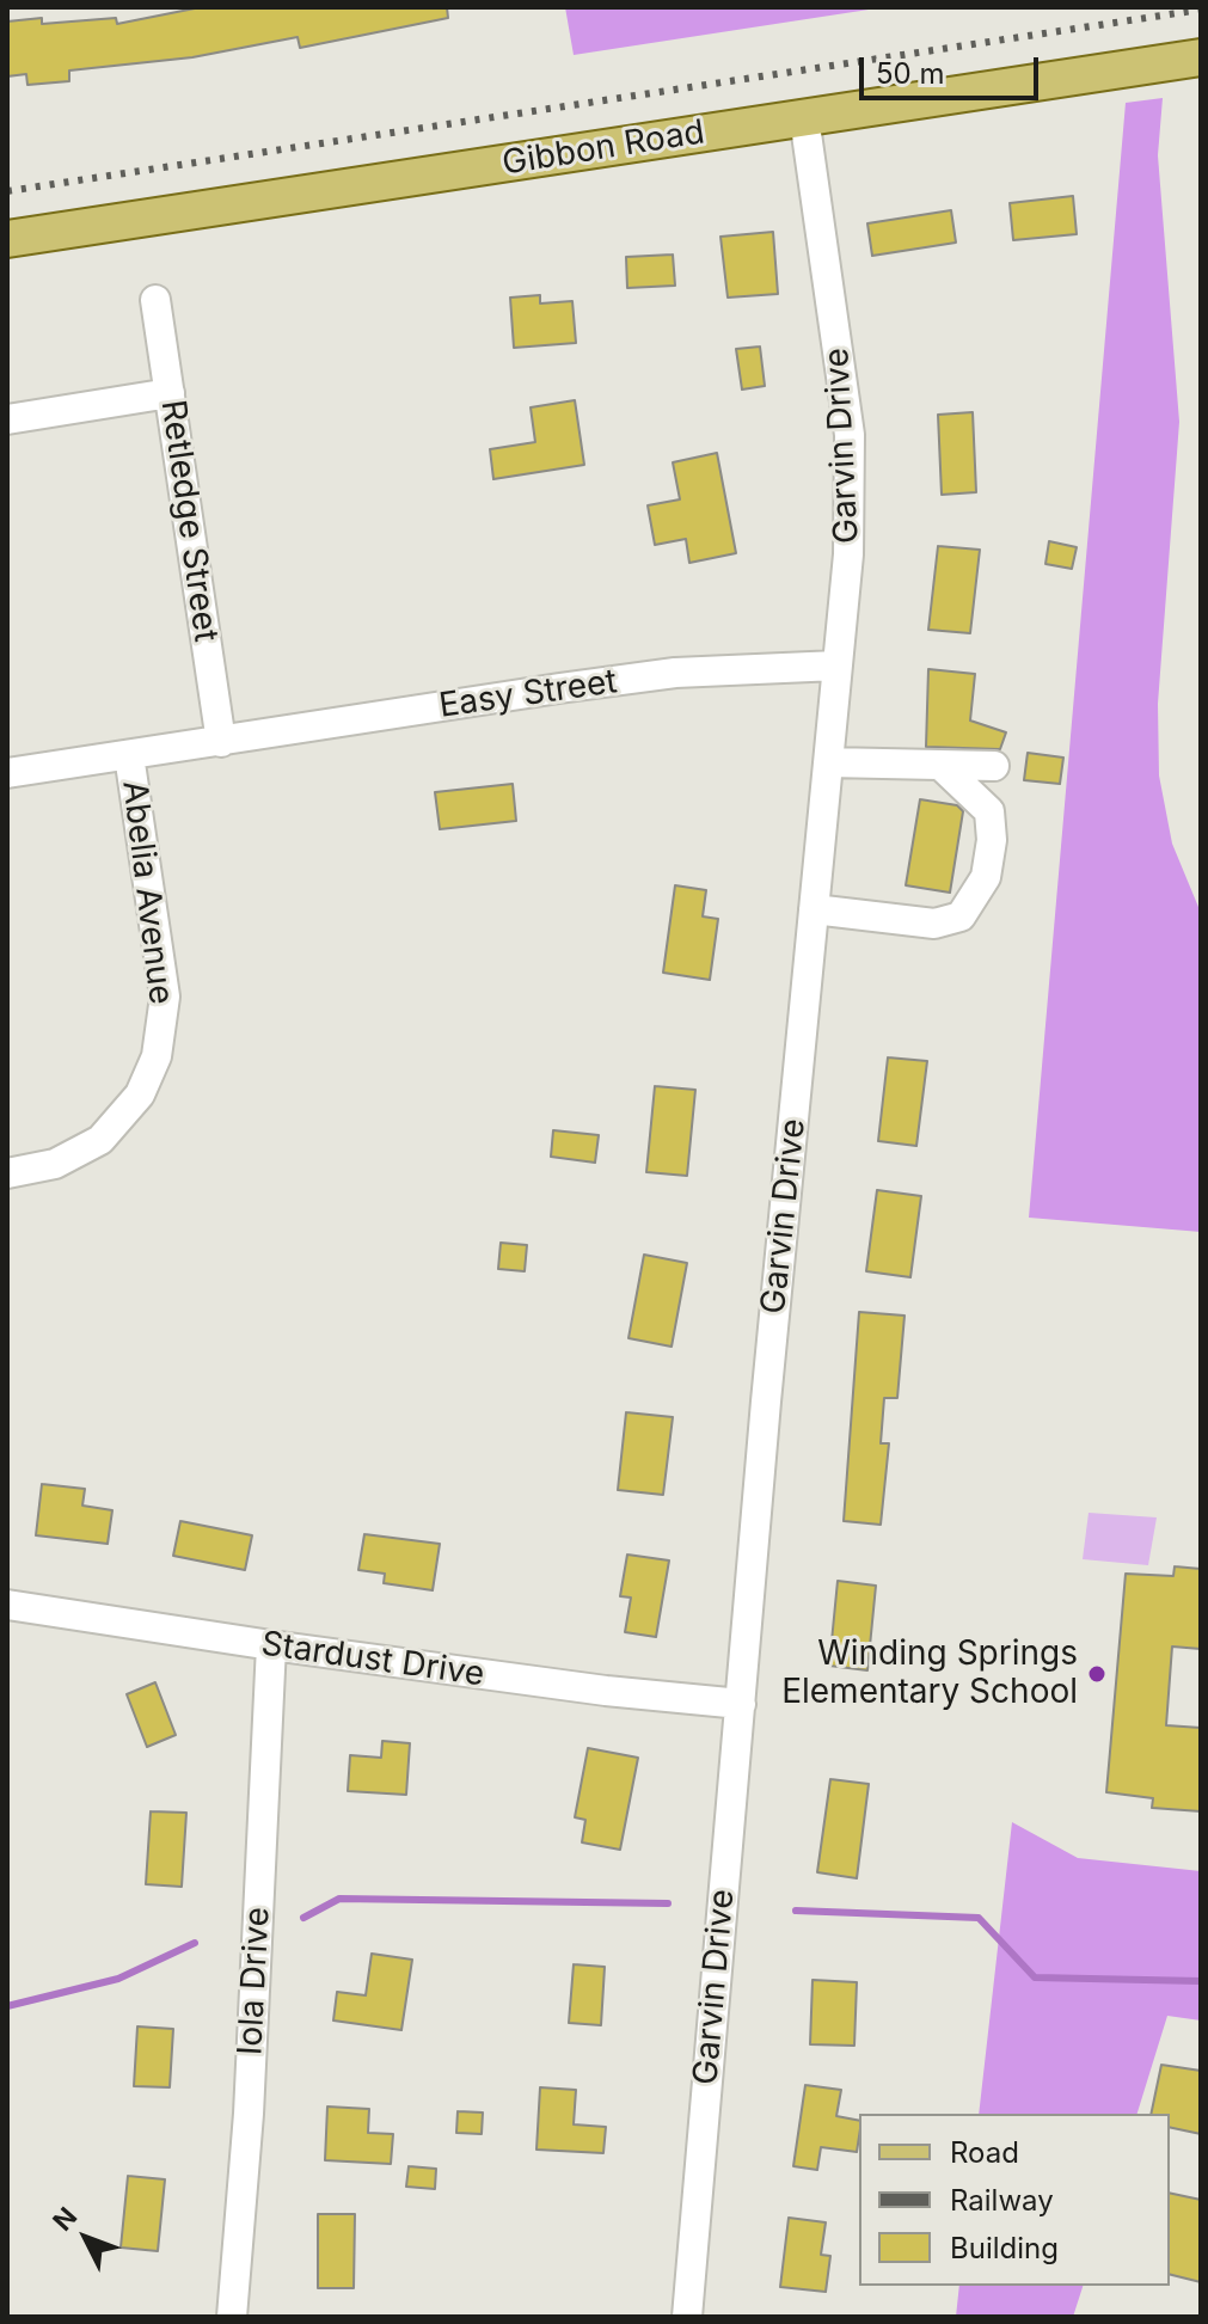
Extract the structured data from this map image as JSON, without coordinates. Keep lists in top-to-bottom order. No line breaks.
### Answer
{"streets":{"main road":["Gibbon Road"],"street":["Garvin Drive","Retledge Street","Easy Street","Abelia Avenue","Stardust Drive","Iola Drive"]},"crossings":[["Gibbon Road","Garvin Drive"],["Garvin Drive","Easy Street"],["Garvin Drive","Stardust Drive"],["Retledge Street","Easy Street"],["Easy Street","Abelia Avenue"],["Stardust Drive","Iola Drive"]],"places":["Winding Springs Elementary School"],"legend":["Road","Railway","Building"],"scale_bar":"50 m","north":"top left"}
